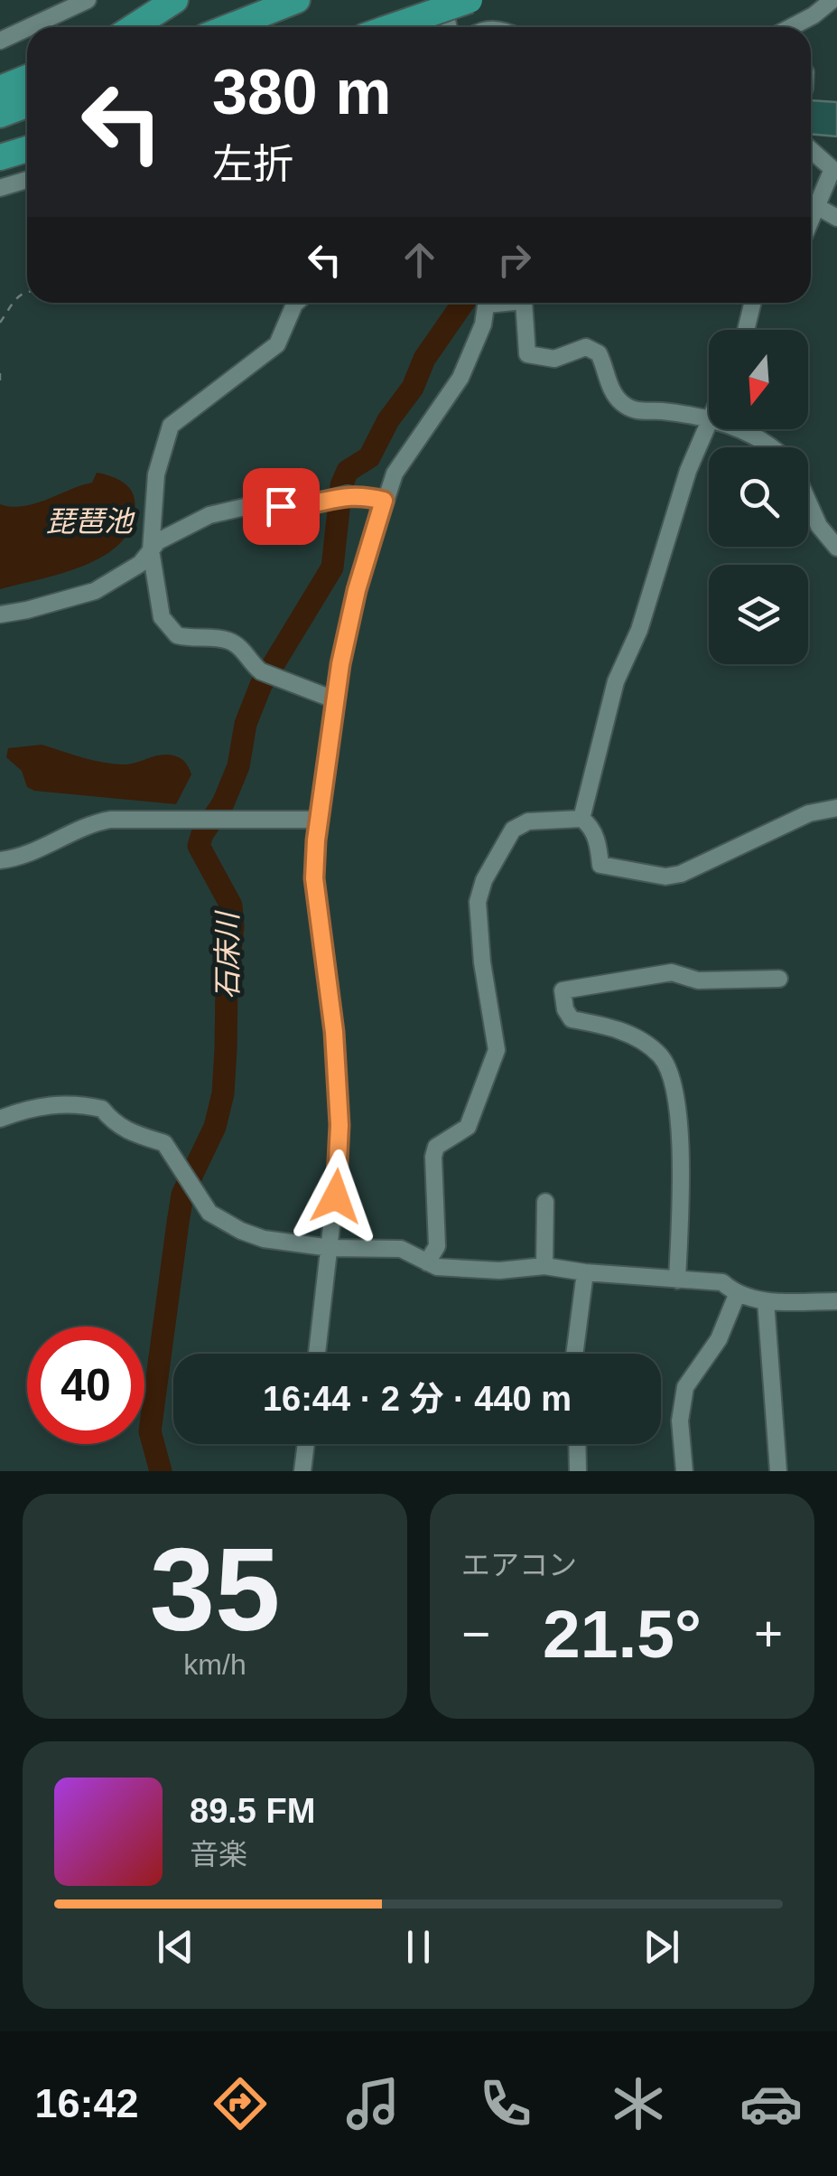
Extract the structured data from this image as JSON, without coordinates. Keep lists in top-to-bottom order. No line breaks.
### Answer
{"water":["琵琶池","石床川"],"north":"bottom","page":{"turn":["380 m","左折"],"limit":"40","trip":"16:44 · 2 分 · 440 m","tile":[["35","km/h"],"エアコン"],"heat":["−","21.5°","+"],"song":["89.5 FM","音楽"],"tabs":"16:42"}}
